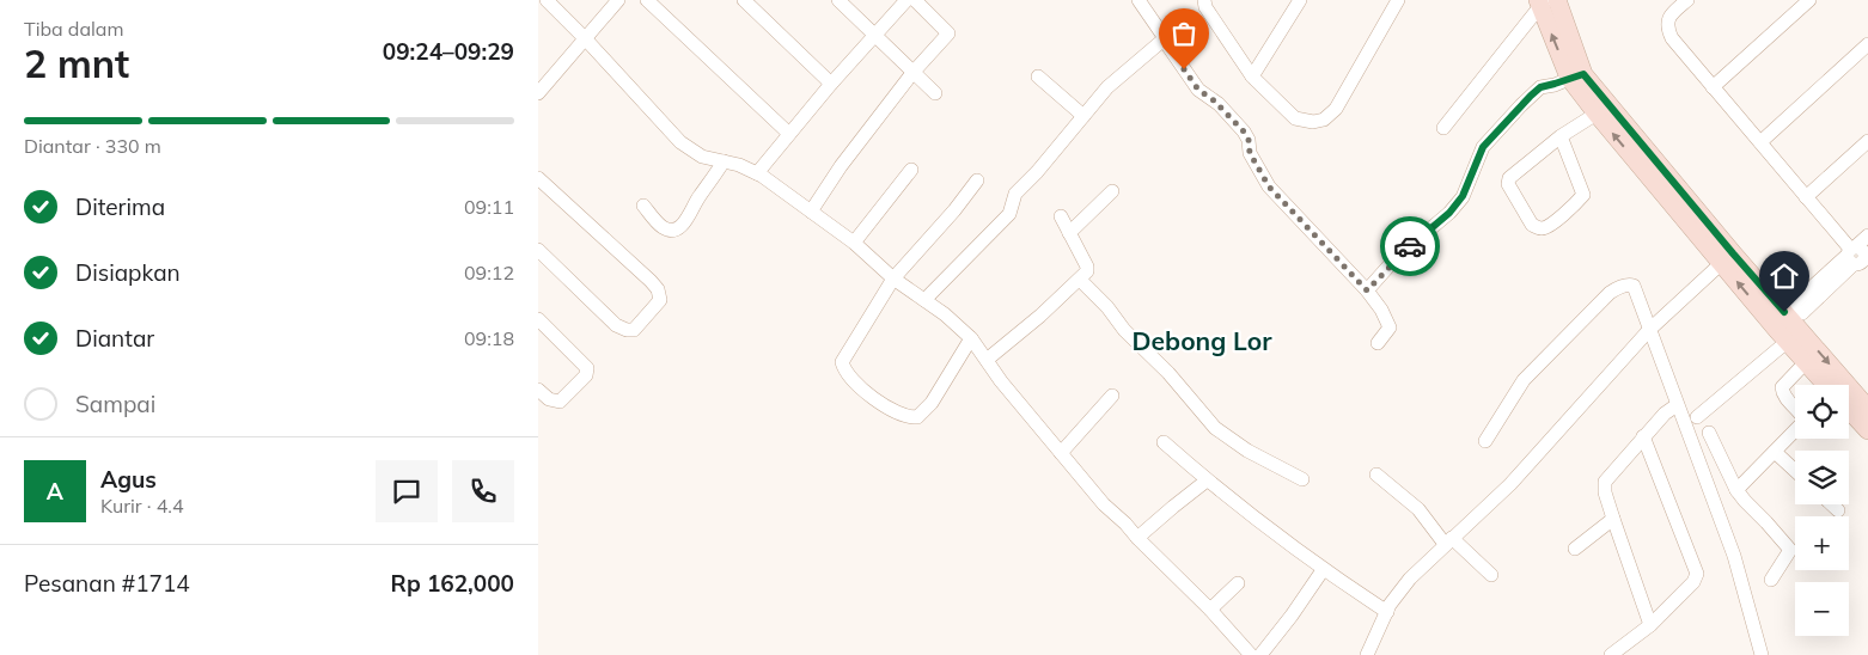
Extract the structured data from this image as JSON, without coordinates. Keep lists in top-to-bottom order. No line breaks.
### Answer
{"districts":["Debong Lor"],"page":{"heading":["2 mnt","Tiba dalam","09:24–09:29"],"panel":["Agus","Kurir · 4.4","Pesanan #1714","Rp 162,000"],"bar":"Diantar · 330 m","list":[["Diterima","09:11"],["Disiapkan","09:12"],["Diantar","09:18"],"Sampai"],"map_buttons":["+","−"],"round":"A"}}
